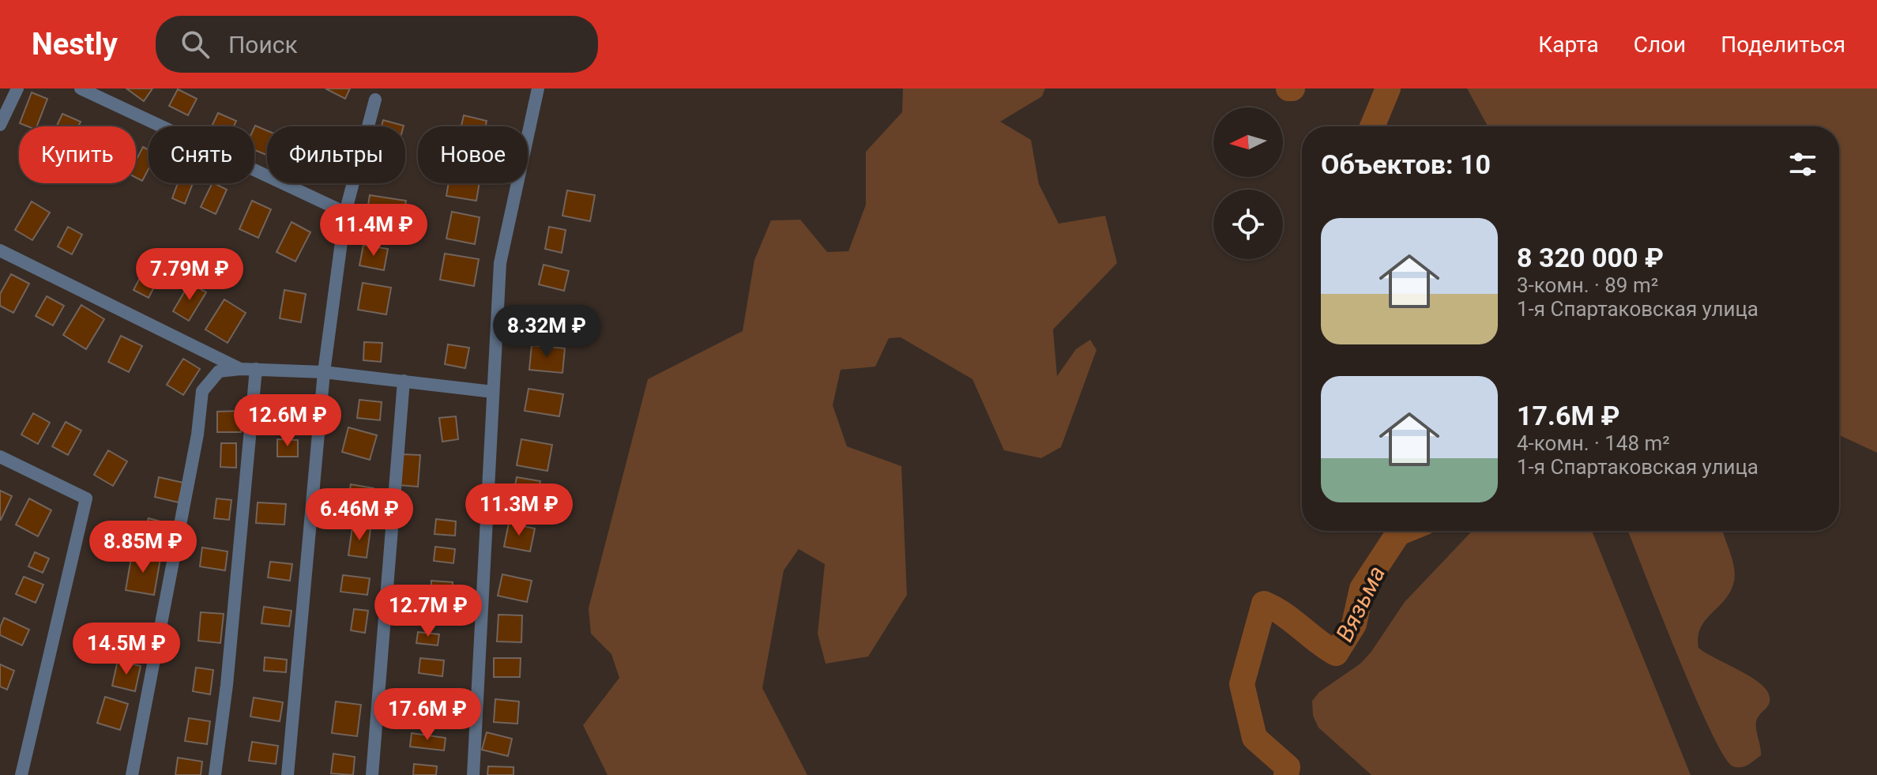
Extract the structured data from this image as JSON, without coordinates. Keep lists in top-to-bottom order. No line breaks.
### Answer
{"water":["Вязьма"],"north":"left","page":{"header":"Nestly","search":"Поиск","nav":["Карта","Слои","Поделиться"],"chip":["Купить","Снять","Фильтры","Новое"],"heading":"Объектов: 10","list":[{"name":"8 320 000 ₽","note":"3-комн. · 89 m² · 1-я Спартаковская улица"},{"name":"17.6M ₽","note":"4-комн. · 148 m² · 1-я Спартаковская улица"}],"price":["11.4M ₽","7.79M ₽","8.32M ₽","12.6M ₽","11.3M ₽","6.46M ₽","8.85M ₽","12.7M ₽","14.5M ₽","17.6M ₽"]}}
